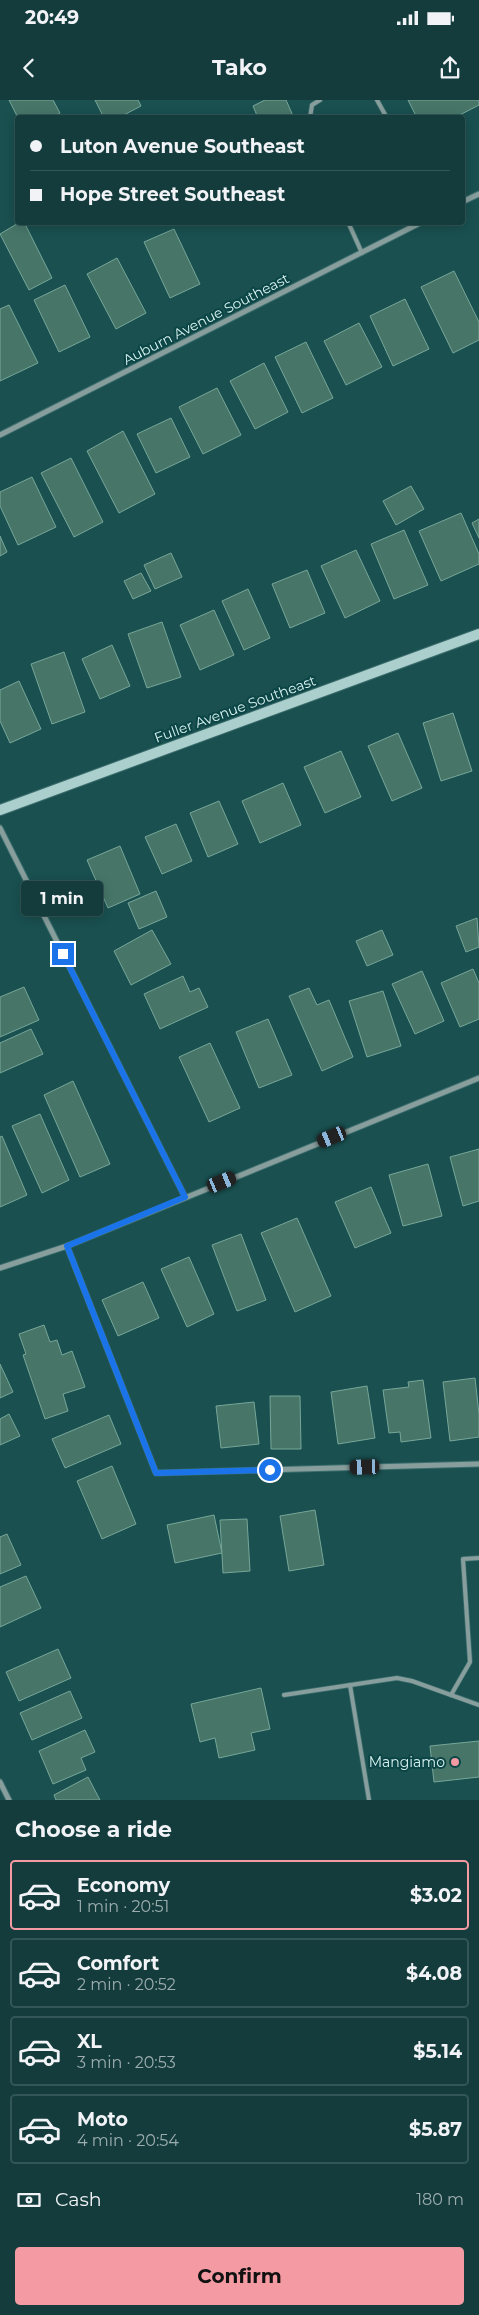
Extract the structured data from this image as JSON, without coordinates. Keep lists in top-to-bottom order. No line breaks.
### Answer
{"streets":{"main road":["Fuller Avenue Southeast"],"street":["Auburn Avenue Southeast"]},"places":["Mangiamo"],"page":{"status":"20:49","header":"Tako","banner":["Luton Avenue Southeast","Hope Street Southeast"],"bubble":"1 min","heading":"Choose a ride","list":[{"name":"Economy","note":"1 min · 20:51","value":"$3.02"},{"name":"Comfort","note":"2 min · 20:52","value":"$4.08"},{"name":"XL","note":"3 min · 20:53","value":"$5.14"},{"name":"Moto","note":"4 min · 20:54","value":"$5.87"}],"pay":["Cash","180 m"],"buttons":"Confirm"}}
